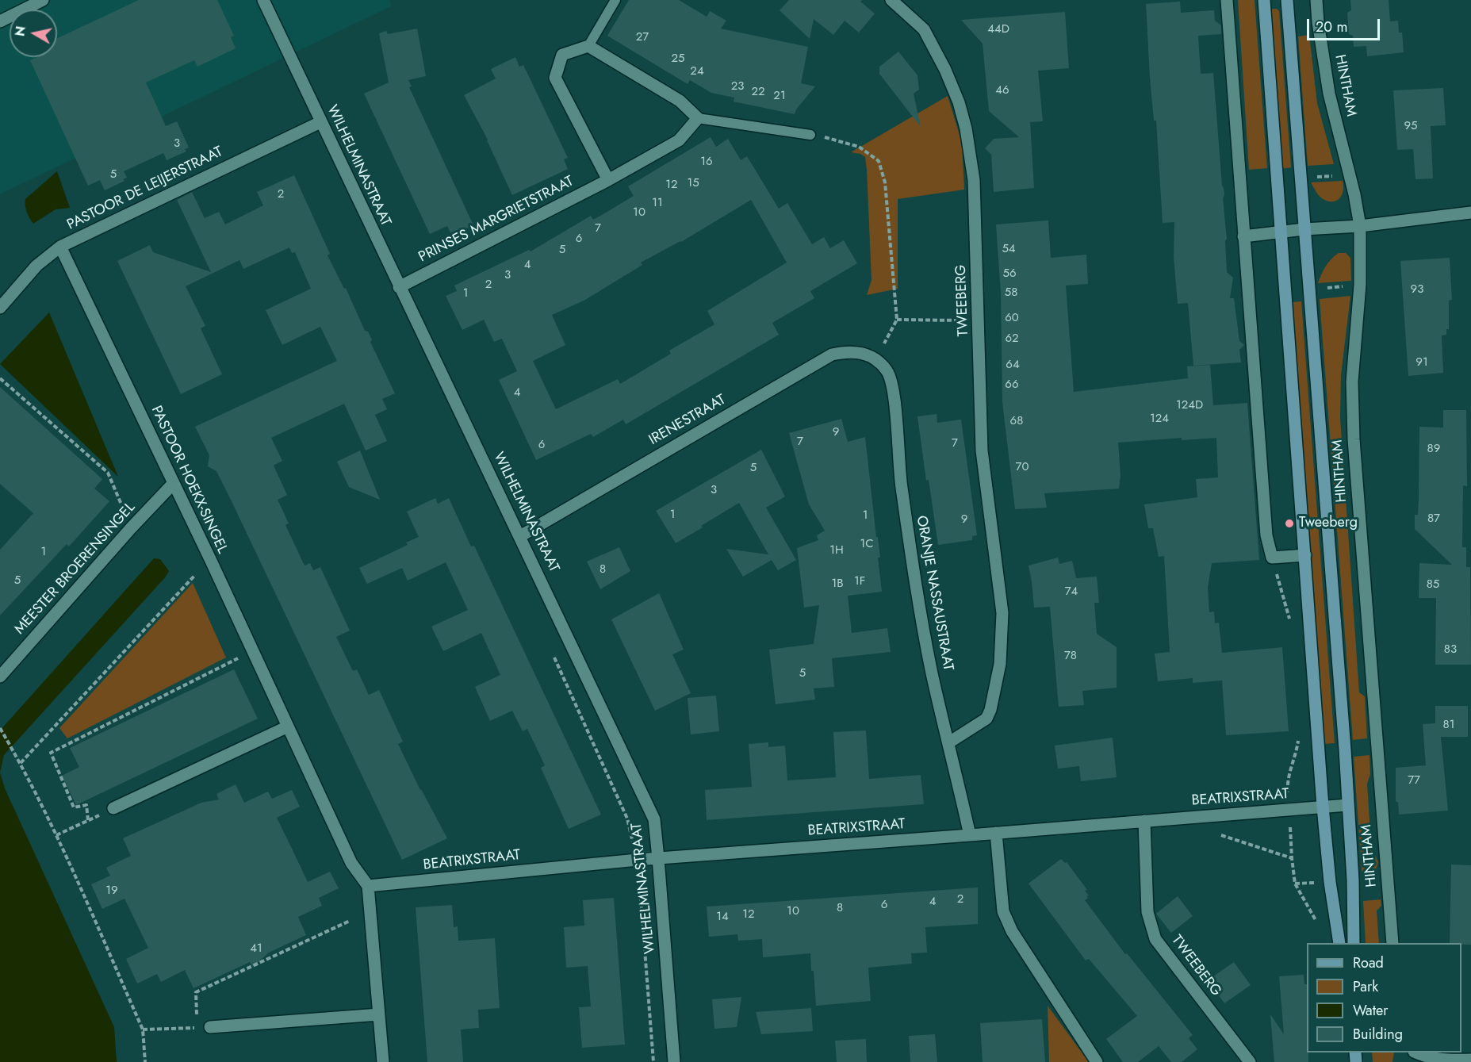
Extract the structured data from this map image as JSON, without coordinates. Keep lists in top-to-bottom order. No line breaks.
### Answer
{"streets":{"street":["HINTHAM","WILHELMINASTRAAT","PASTOOR DE LEIJERSTRAAT","PRINSES MARGRIETSTRAAT","TWEEBERG","IRENESTRAAT","PASTOOR HOEKX-SINGEL","MEESTER BROERENSINGEL","ORANJE NASSAUSTRAAT","BEATRIXSTRAAT"]},"crossings":[["HINTHAM","BEATRIXSTRAAT"],["WILHELMINASTRAAT","PASTOOR DE LEIJERSTRAAT"],["WILHELMINASTRAAT","PRINSES MARGRIETSTRAAT"],["WILHELMINASTRAAT","IRENESTRAAT"],["WILHELMINASTRAAT","BEATRIXSTRAAT"],["PASTOOR DE LEIJERSTRAAT","PASTOOR HOEKX-SINGEL"],["TWEEBERG","ORANJE NASSAUSTRAAT"],["TWEEBERG","BEATRIXSTRAAT"],["IRENESTRAAT","ORANJE NASSAUSTRAAT"],["PASTOOR HOEKX-SINGEL","MEESTER BROERENSINGEL"],["PASTOOR HOEKX-SINGEL","BEATRIXSTRAAT"],["ORANJE NASSAUSTRAAT","BEATRIXSTRAAT"]],"places":["Tweeberg"],"house_numbers":["44D","27","25","24","23","46","22","21","95","3","16","5","15","12","2","11","10","7","6","54","5","4","56","3","2","93","58","1","60","62","91","64","66","4","124D","124","68","9","7","7","6","89","70","5","3","1","1","87","9","1C","1H","1","8","5","1F","1B","85","74","83","78","5","81","77","19","2","4","6","8","10","12","14","41"],"legend":["Road","Park","Water","Building"],"scale_bar":"20 m","north":"left"}
